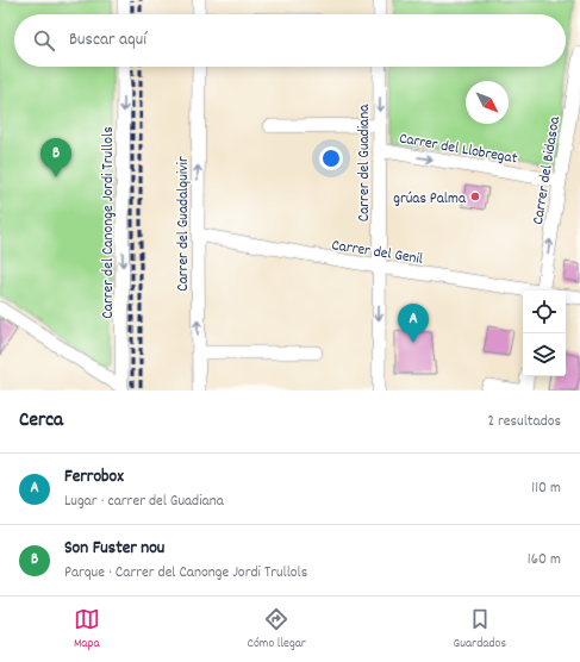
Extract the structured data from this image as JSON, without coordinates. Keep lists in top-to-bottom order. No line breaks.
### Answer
{"streets":{"street":["Carrer del Llobregat","Carrer del Guadiana","Carrer del Bidasoa","Carrer del Canonge Jordi Trullols","Carrer del Guadalquivir","Carrer del Genil"]},"crossings":[["Carrer del Llobregat","Carrer del Guadiana"],["Carrer del Llobregat","Carrer del Bidasoa"],["Carrer del Guadiana","Carrer del Genil"],["Carrer del Guadalquivir","Carrer del Genil"]],"one_way":["Carrer del Llobregat","Carrer del Bidasoa","Carrer del Guadalquivir"],"places":["grúas Palma"],"north":"bottom right","page":{"search":"Buscar aquí","pins":["B","A"],"heading":["Cerca","2 resultados"],"list":[{"mark":"A","name":"Ferrobox","note":"Lugar · carrer del Guadiana","value":"110 m"},{"mark":"B","name":"Son Fuster nou","note":"Parque · Carrer del Canonge Jordi Trullols","value":"160 m"}],"nav":["Mapa","Cómo llegar","Guardados"]}}
